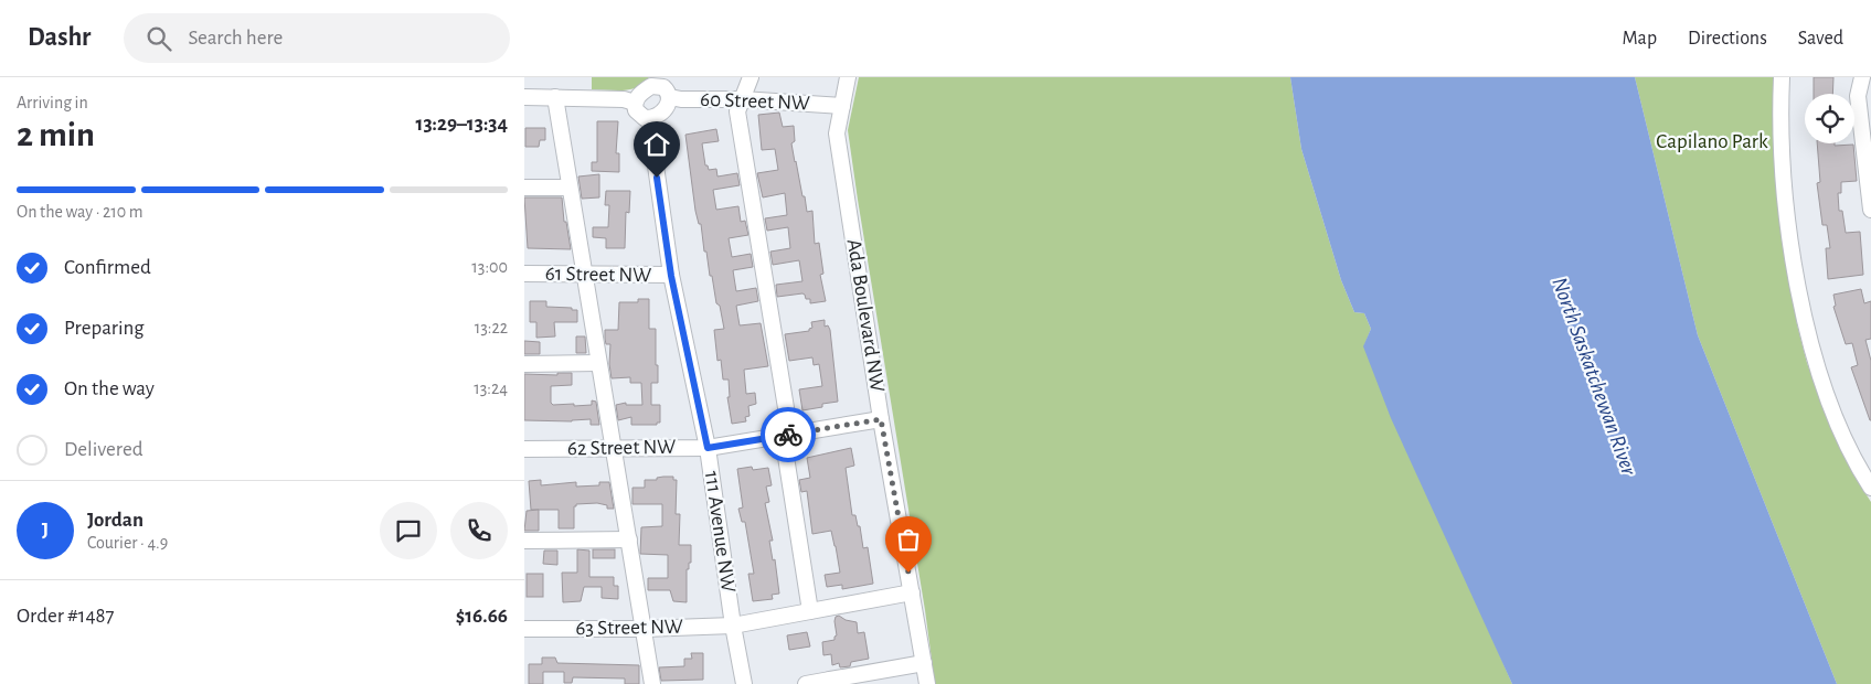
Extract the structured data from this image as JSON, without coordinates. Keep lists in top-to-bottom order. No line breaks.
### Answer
{"streets":{"street":["60 Street NW","61 Street NW","Ada Boulevard NW","62 Street NW","111 Avenue NW","63 Street NW"]},"crossings":[["60 Street NW","Ada Boulevard NW"],["60 Street NW","111 Avenue NW"],["61 Street NW","111 Avenue NW"],["Ada Boulevard NW","62 Street NW"],["Ada Boulevard NW","63 Street NW"],["62 Street NW","111 Avenue NW"],["111 Avenue NW","63 Street NW"]],"water":["North Saskatchewan River"],"parks":["Capilano Park"],"page":{"header":"Dashr","search":"Search here","nav":["Map","Directions","Saved"],"heading":["2 min","Arriving in","13:29–13:34"],"panel":["Jordan","Courier · 4.9","Order #1487","$16.66"],"bar":"On the way · 210 m","list":[["Confirmed","13:00"],["Preparing","13:22"],["On the way","13:24"],"Delivered"],"round":"J"}}
